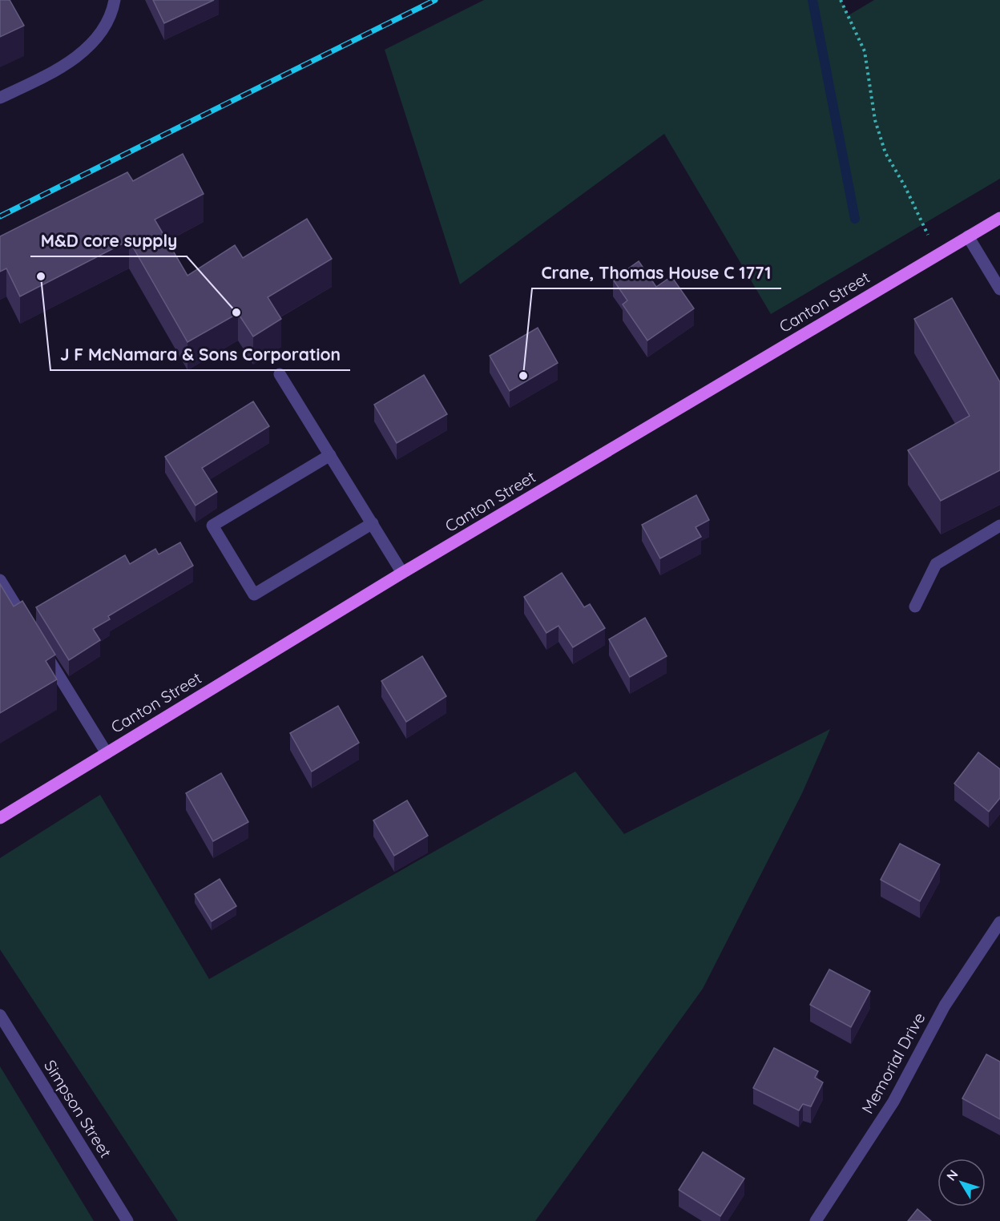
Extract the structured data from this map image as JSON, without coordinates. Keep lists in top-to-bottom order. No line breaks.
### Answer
{"streets":{"main road":["Canton Street"],"street":["Memorial Drive","Simpson Street"]},"places":["J F McNamara & Sons Corporation","M&D core supply","Crane, Thomas House C 1771"],"north":"top left"}
